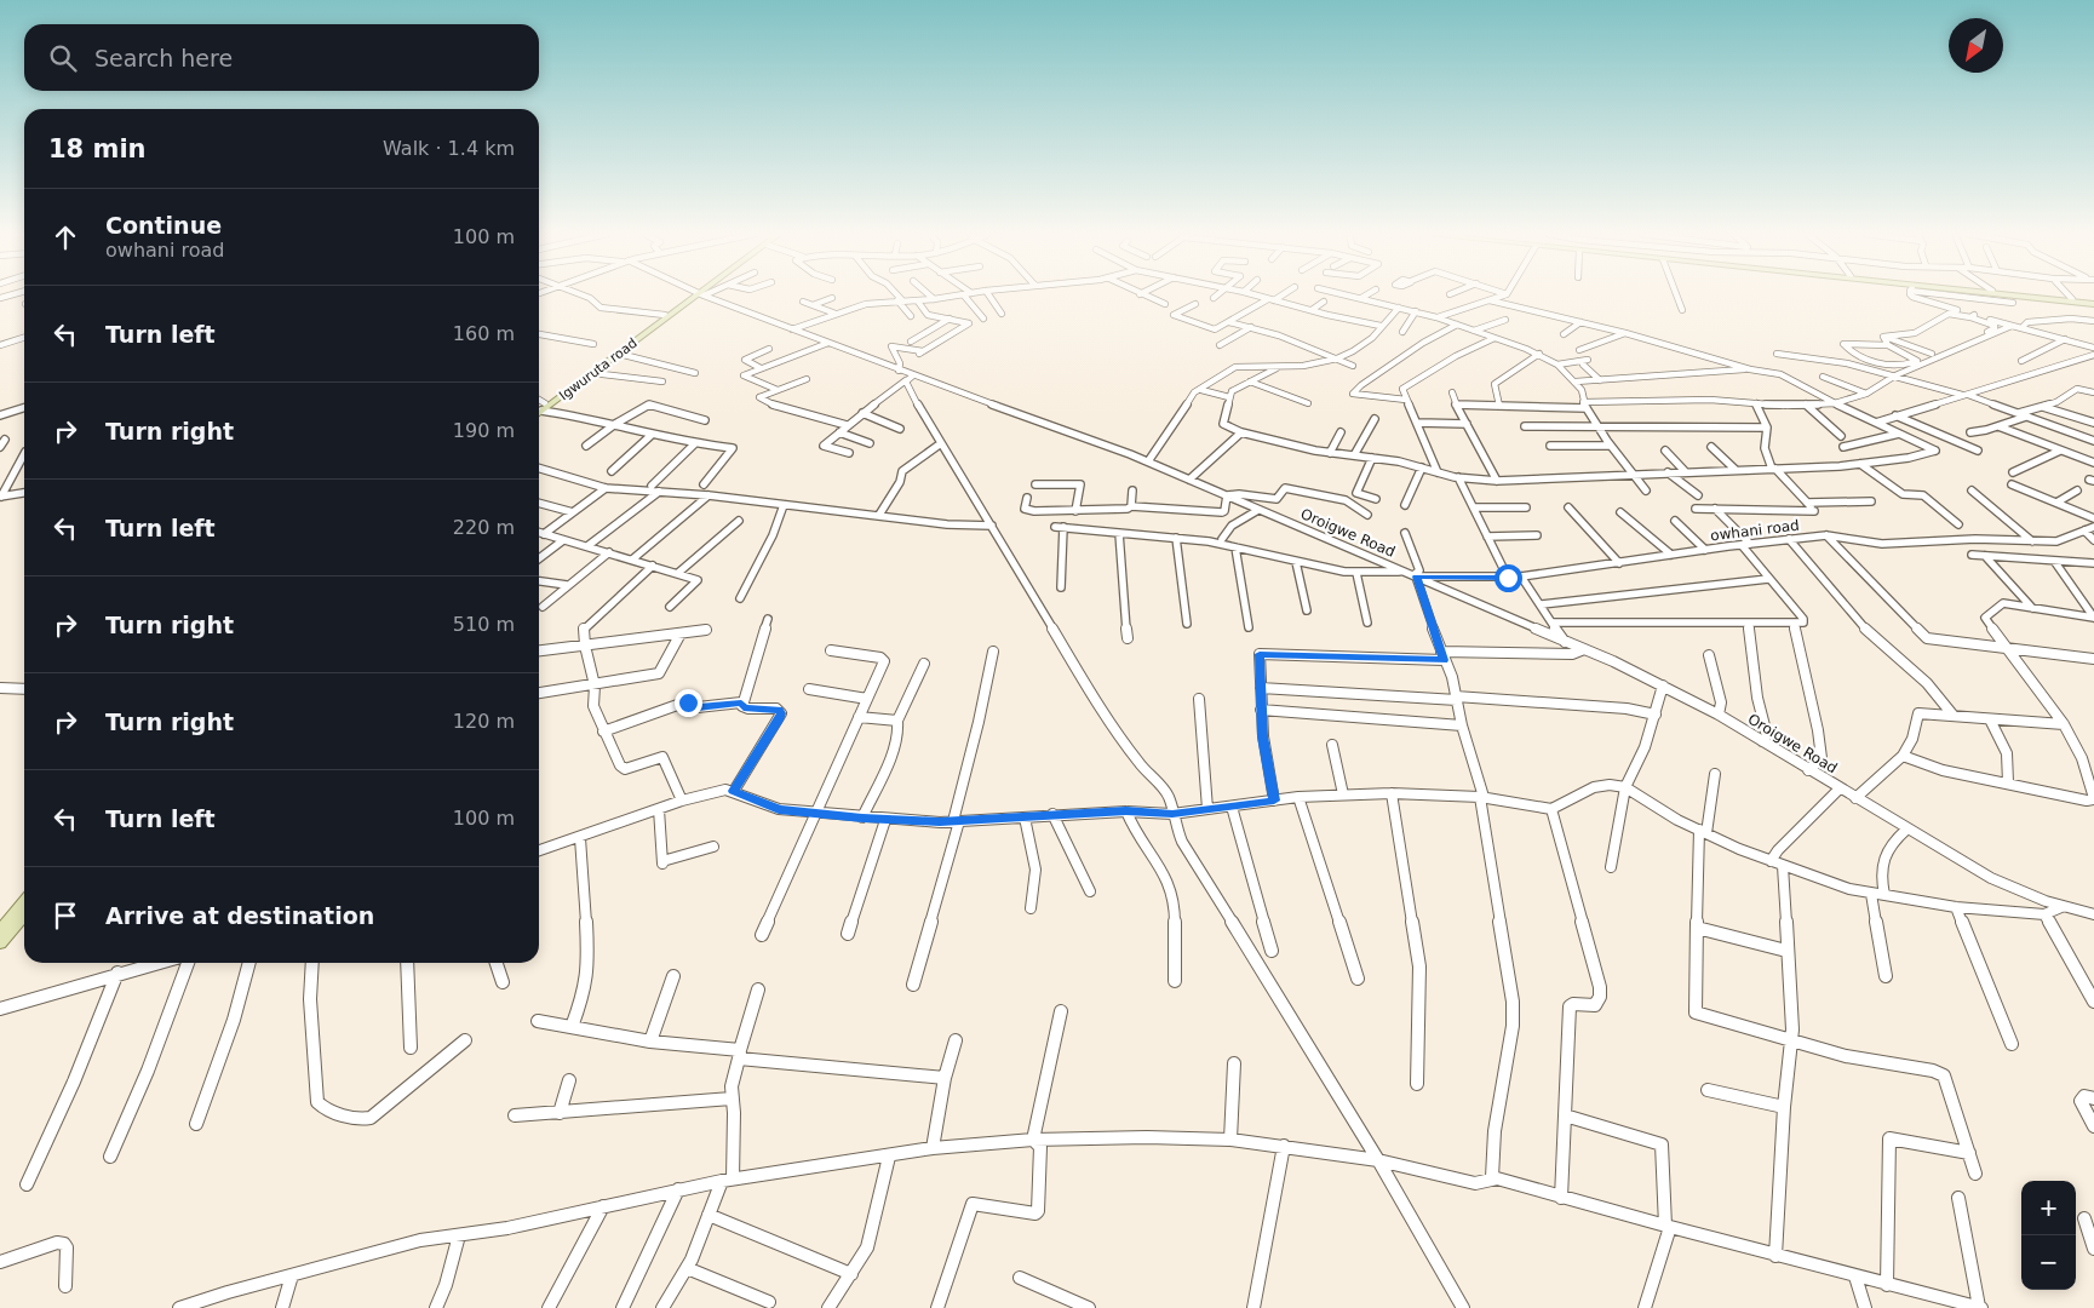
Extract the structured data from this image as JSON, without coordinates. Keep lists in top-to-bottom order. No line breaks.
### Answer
{"streets":{"main road":["Igwuruta road"],"street":["owhani road","Oroigwe Road"]},"crossings":[["owhani road","Oroigwe Road"]],"north":"bottom left","page":{"search":"Search here","heading":["18 min","Walk · 1.4 km"],"list":[["Continue","owhani road","100 m"],["Turn left","160 m"],["Turn right","190 m"],["Turn left","220 m"],["Turn right","510 m"],["Turn right","120 m"],["Turn left","100 m"],"Arrive at destination"],"map_buttons":["+","−"]}}
